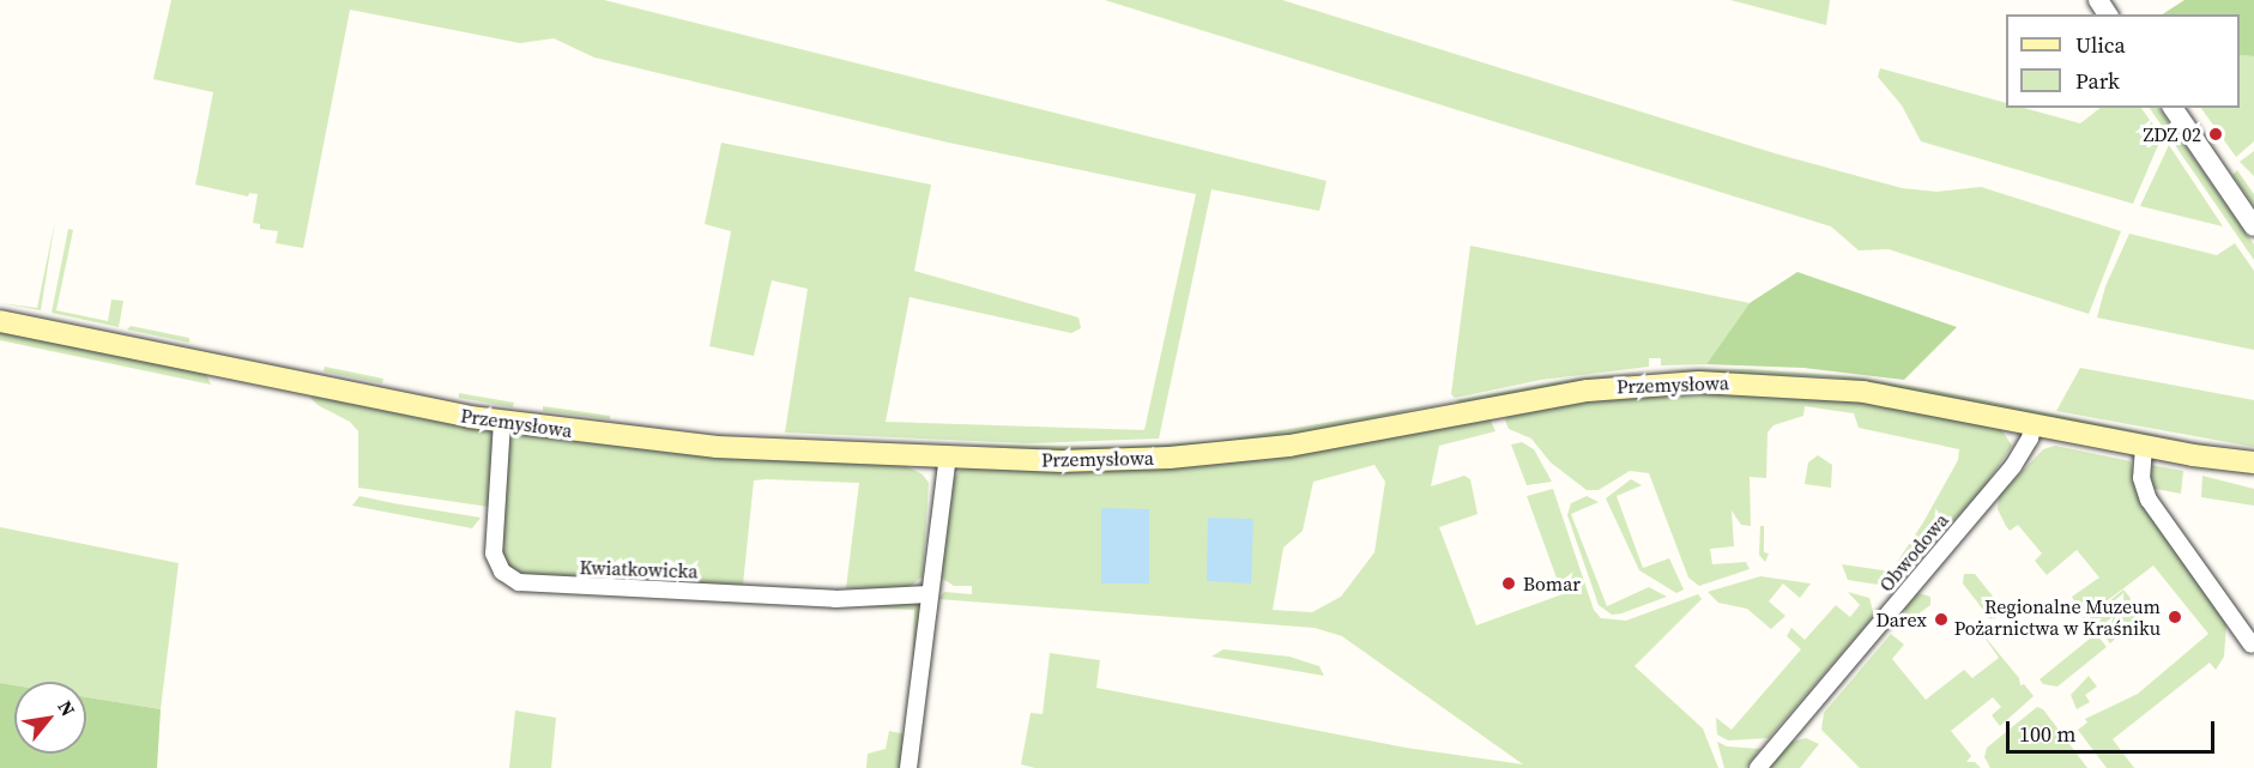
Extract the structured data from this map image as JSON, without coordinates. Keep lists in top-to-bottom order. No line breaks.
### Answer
{"streets":{"main road":["Przemysłowa"],"street":["Obwodowa","Kwiatkowicka"]},"crossings":[["Przemysłowa","Obwodowa"],["Przemysłowa","Kwiatkowicka"]],"places":["ZDZ 02","Bomar","Regionalne Muzeum Pożarnictwa w Kraśniku","Darex"],"legend":["Ulica","Park"],"scale_bar":"100 m","north":"top right"}
